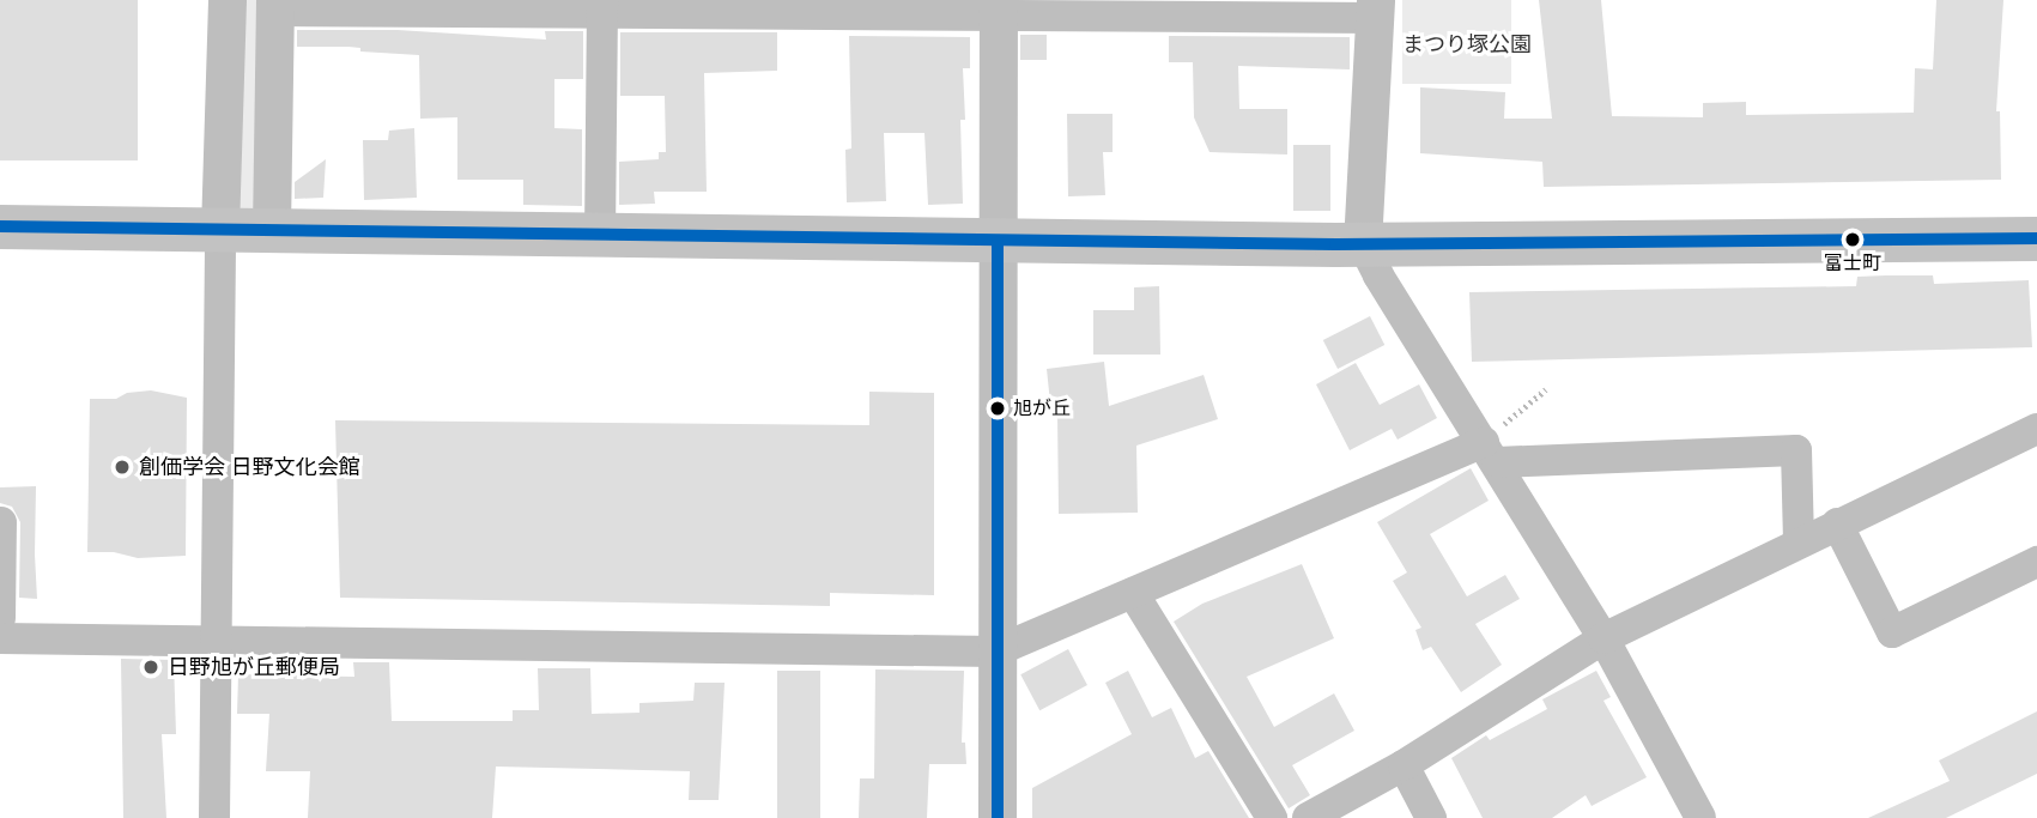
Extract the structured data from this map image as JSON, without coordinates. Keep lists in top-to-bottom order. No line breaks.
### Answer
{"parks":["まつり塚公園"],"places":["富士町","旭が丘","創価学会 日野文化会館","日野旭が丘郵便局"]}
